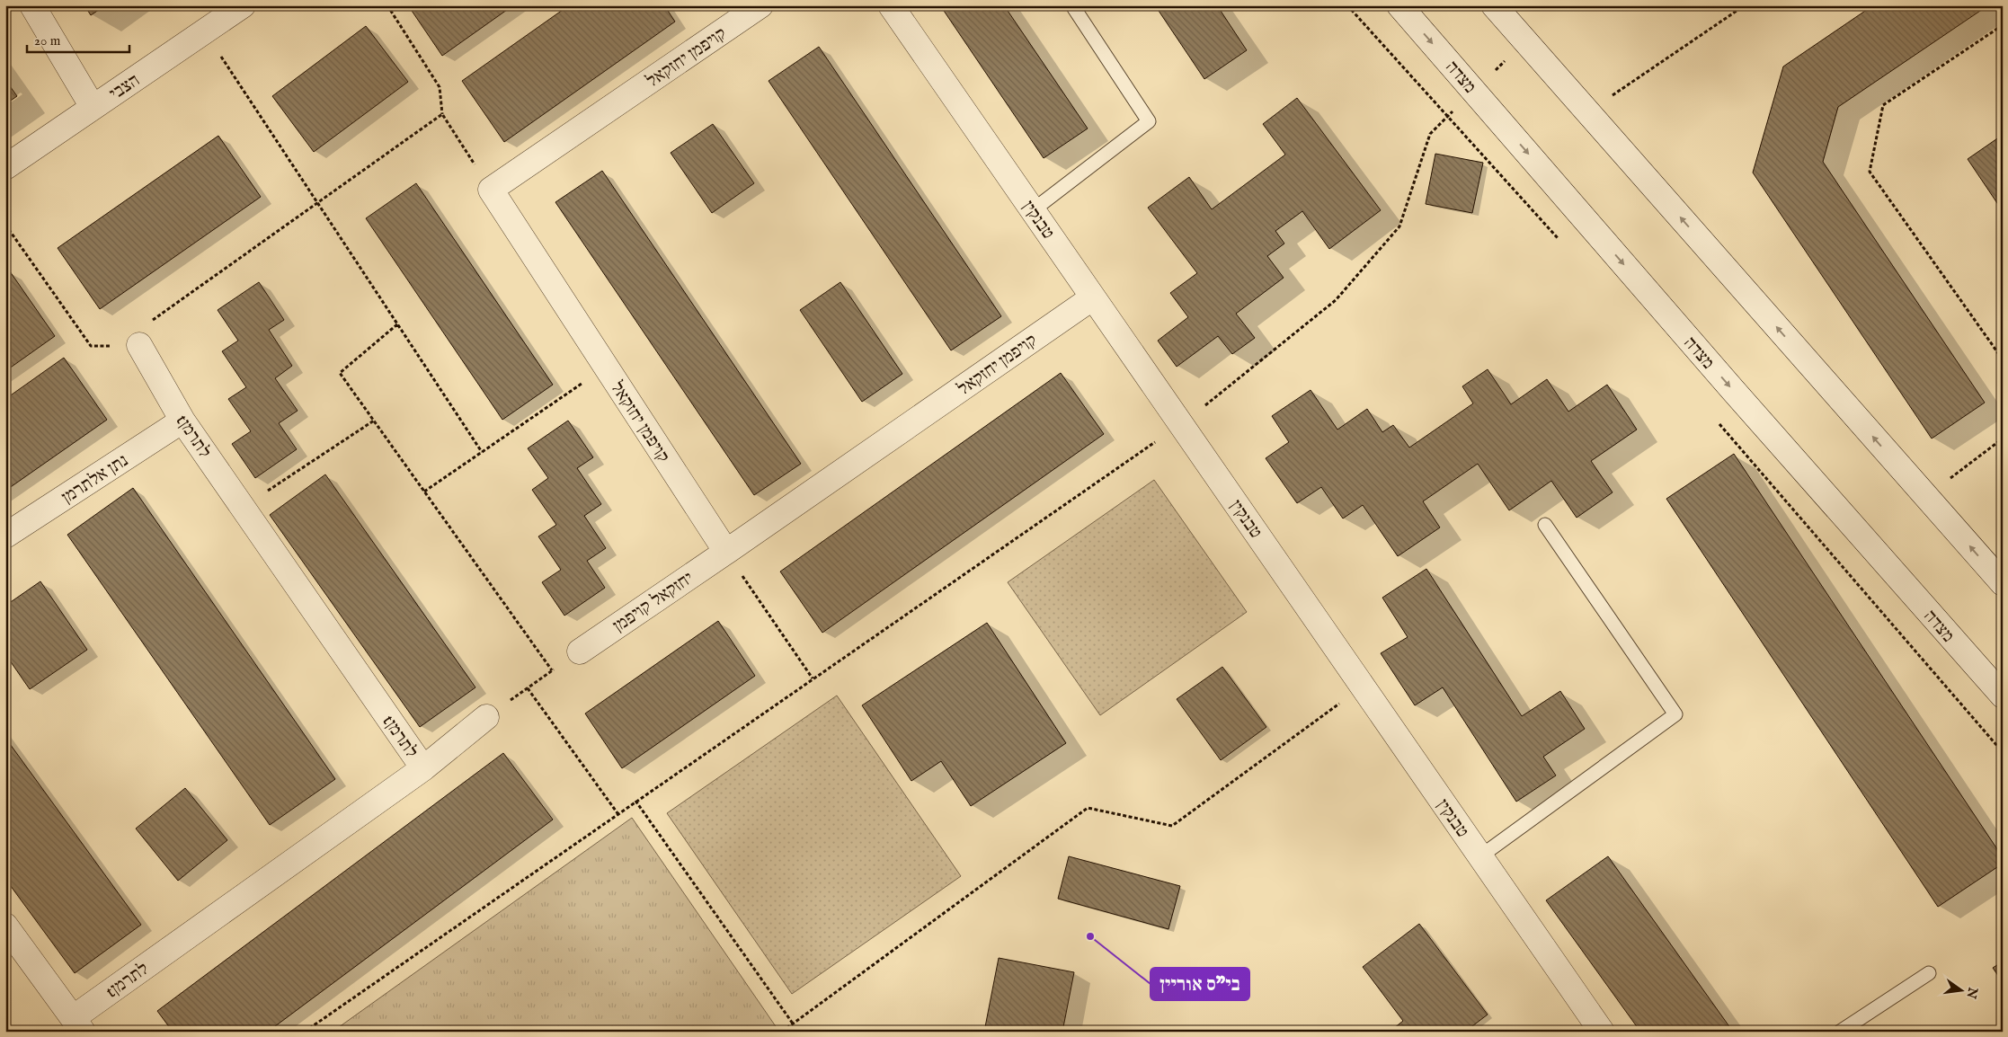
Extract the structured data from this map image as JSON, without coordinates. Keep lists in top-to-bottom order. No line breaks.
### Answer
{"streets":{"street":["קויפמן יחזקאל","מצדה","הצבי","טבנקין","tלתרמן","נתן אלתרמן","יחזקאל קויפמן"]},"crossings":[["קויפמן יחזקאל","טבנקין"],["קויפמן יחזקאל","יחזקאל קויפמן"],["tלתרמן","נתן אלתרמן"]],"places":["בי\"ס אוריין"],"scale_bar":"20 m","north":"right"}
